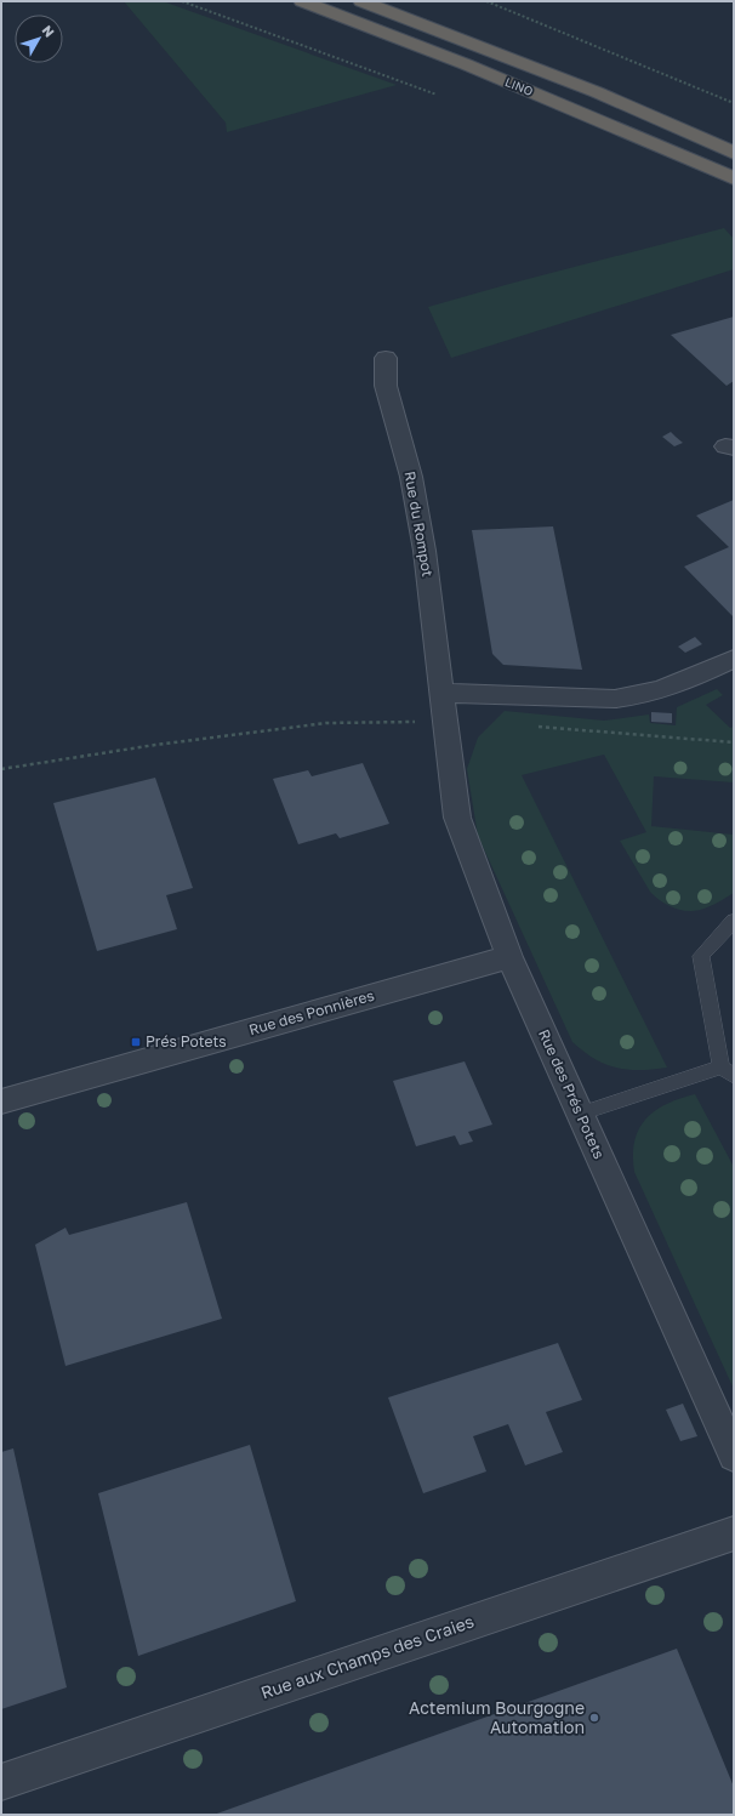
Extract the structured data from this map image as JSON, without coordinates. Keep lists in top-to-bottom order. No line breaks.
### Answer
{"streets":{"highway":["LINO"],"street":["Rue du Rompot","Rue des Ponnières","Rue des Prés Potets","Rue aux Champs des Craies"]},"crossings":[["Rue du Rompot","Rue des Prés Potets"],["Rue des Ponnières","Rue des Prés Potets"]],"places":{"transit":["Prés Potets"],"other":["Actemium Bourgogne Automation"]},"north":"top right"}
